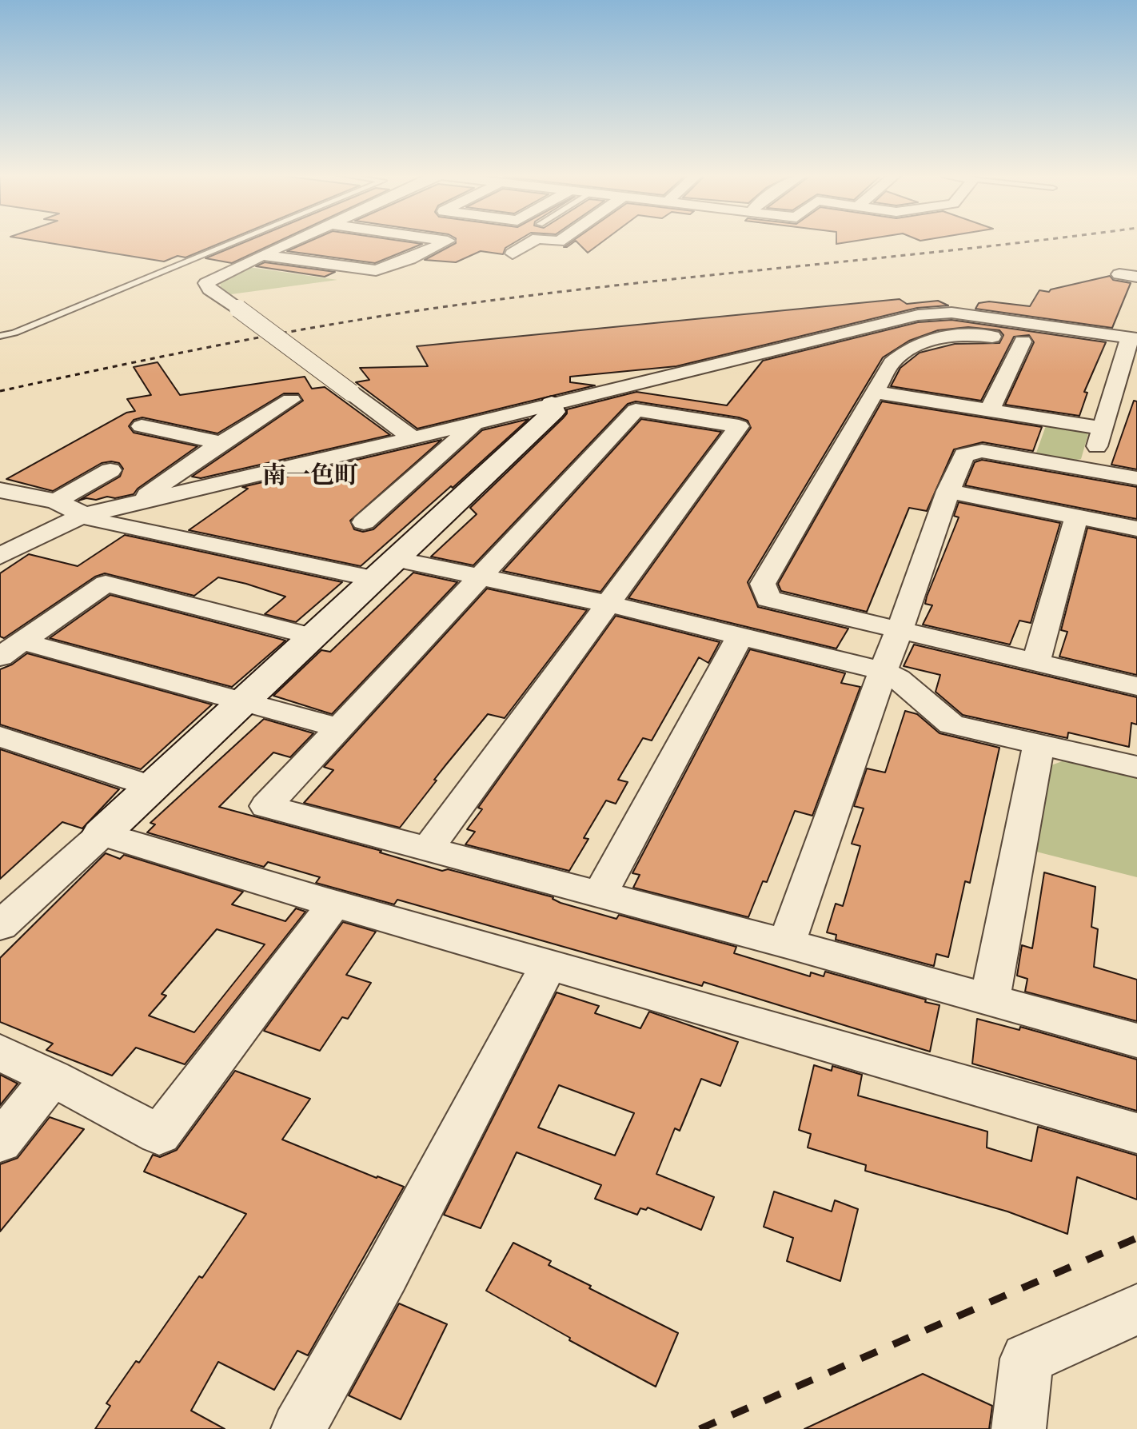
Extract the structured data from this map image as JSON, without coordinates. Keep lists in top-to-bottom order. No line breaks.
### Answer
{"districts":["南一色町"]}
